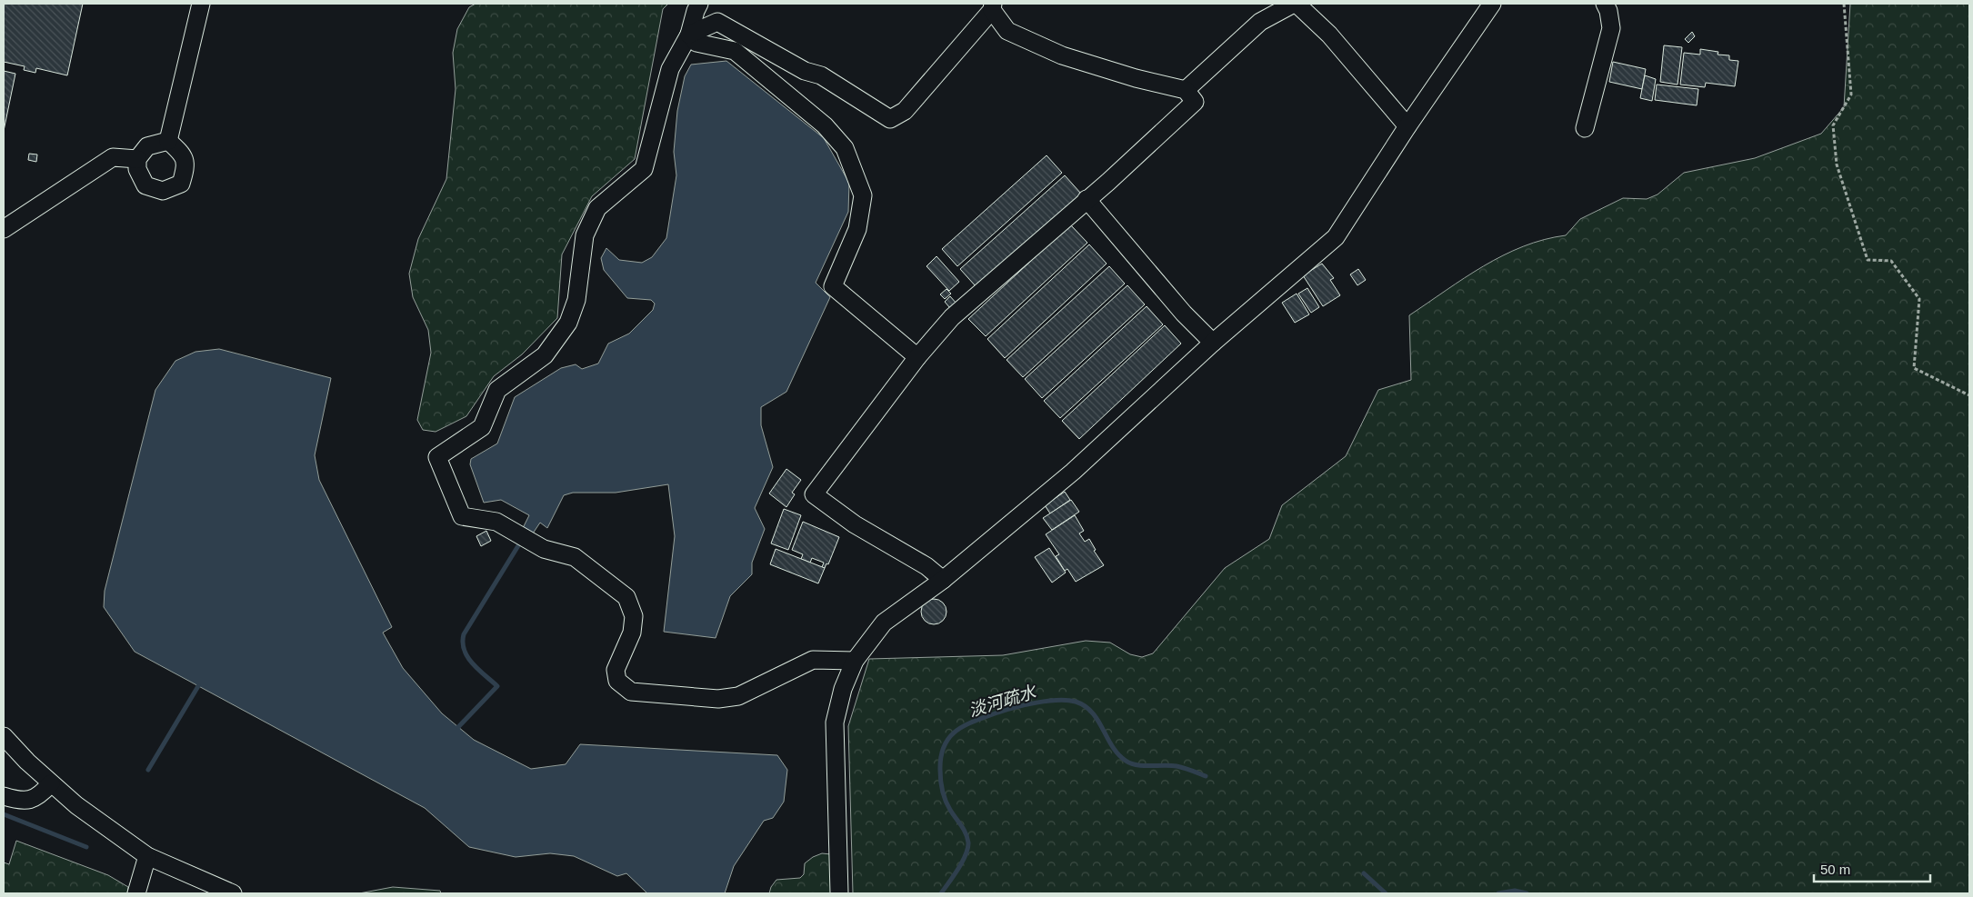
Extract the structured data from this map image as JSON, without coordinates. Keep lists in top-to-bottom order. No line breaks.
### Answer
{"water":["淡河疏水"],"scale_bar":"50 m"}
